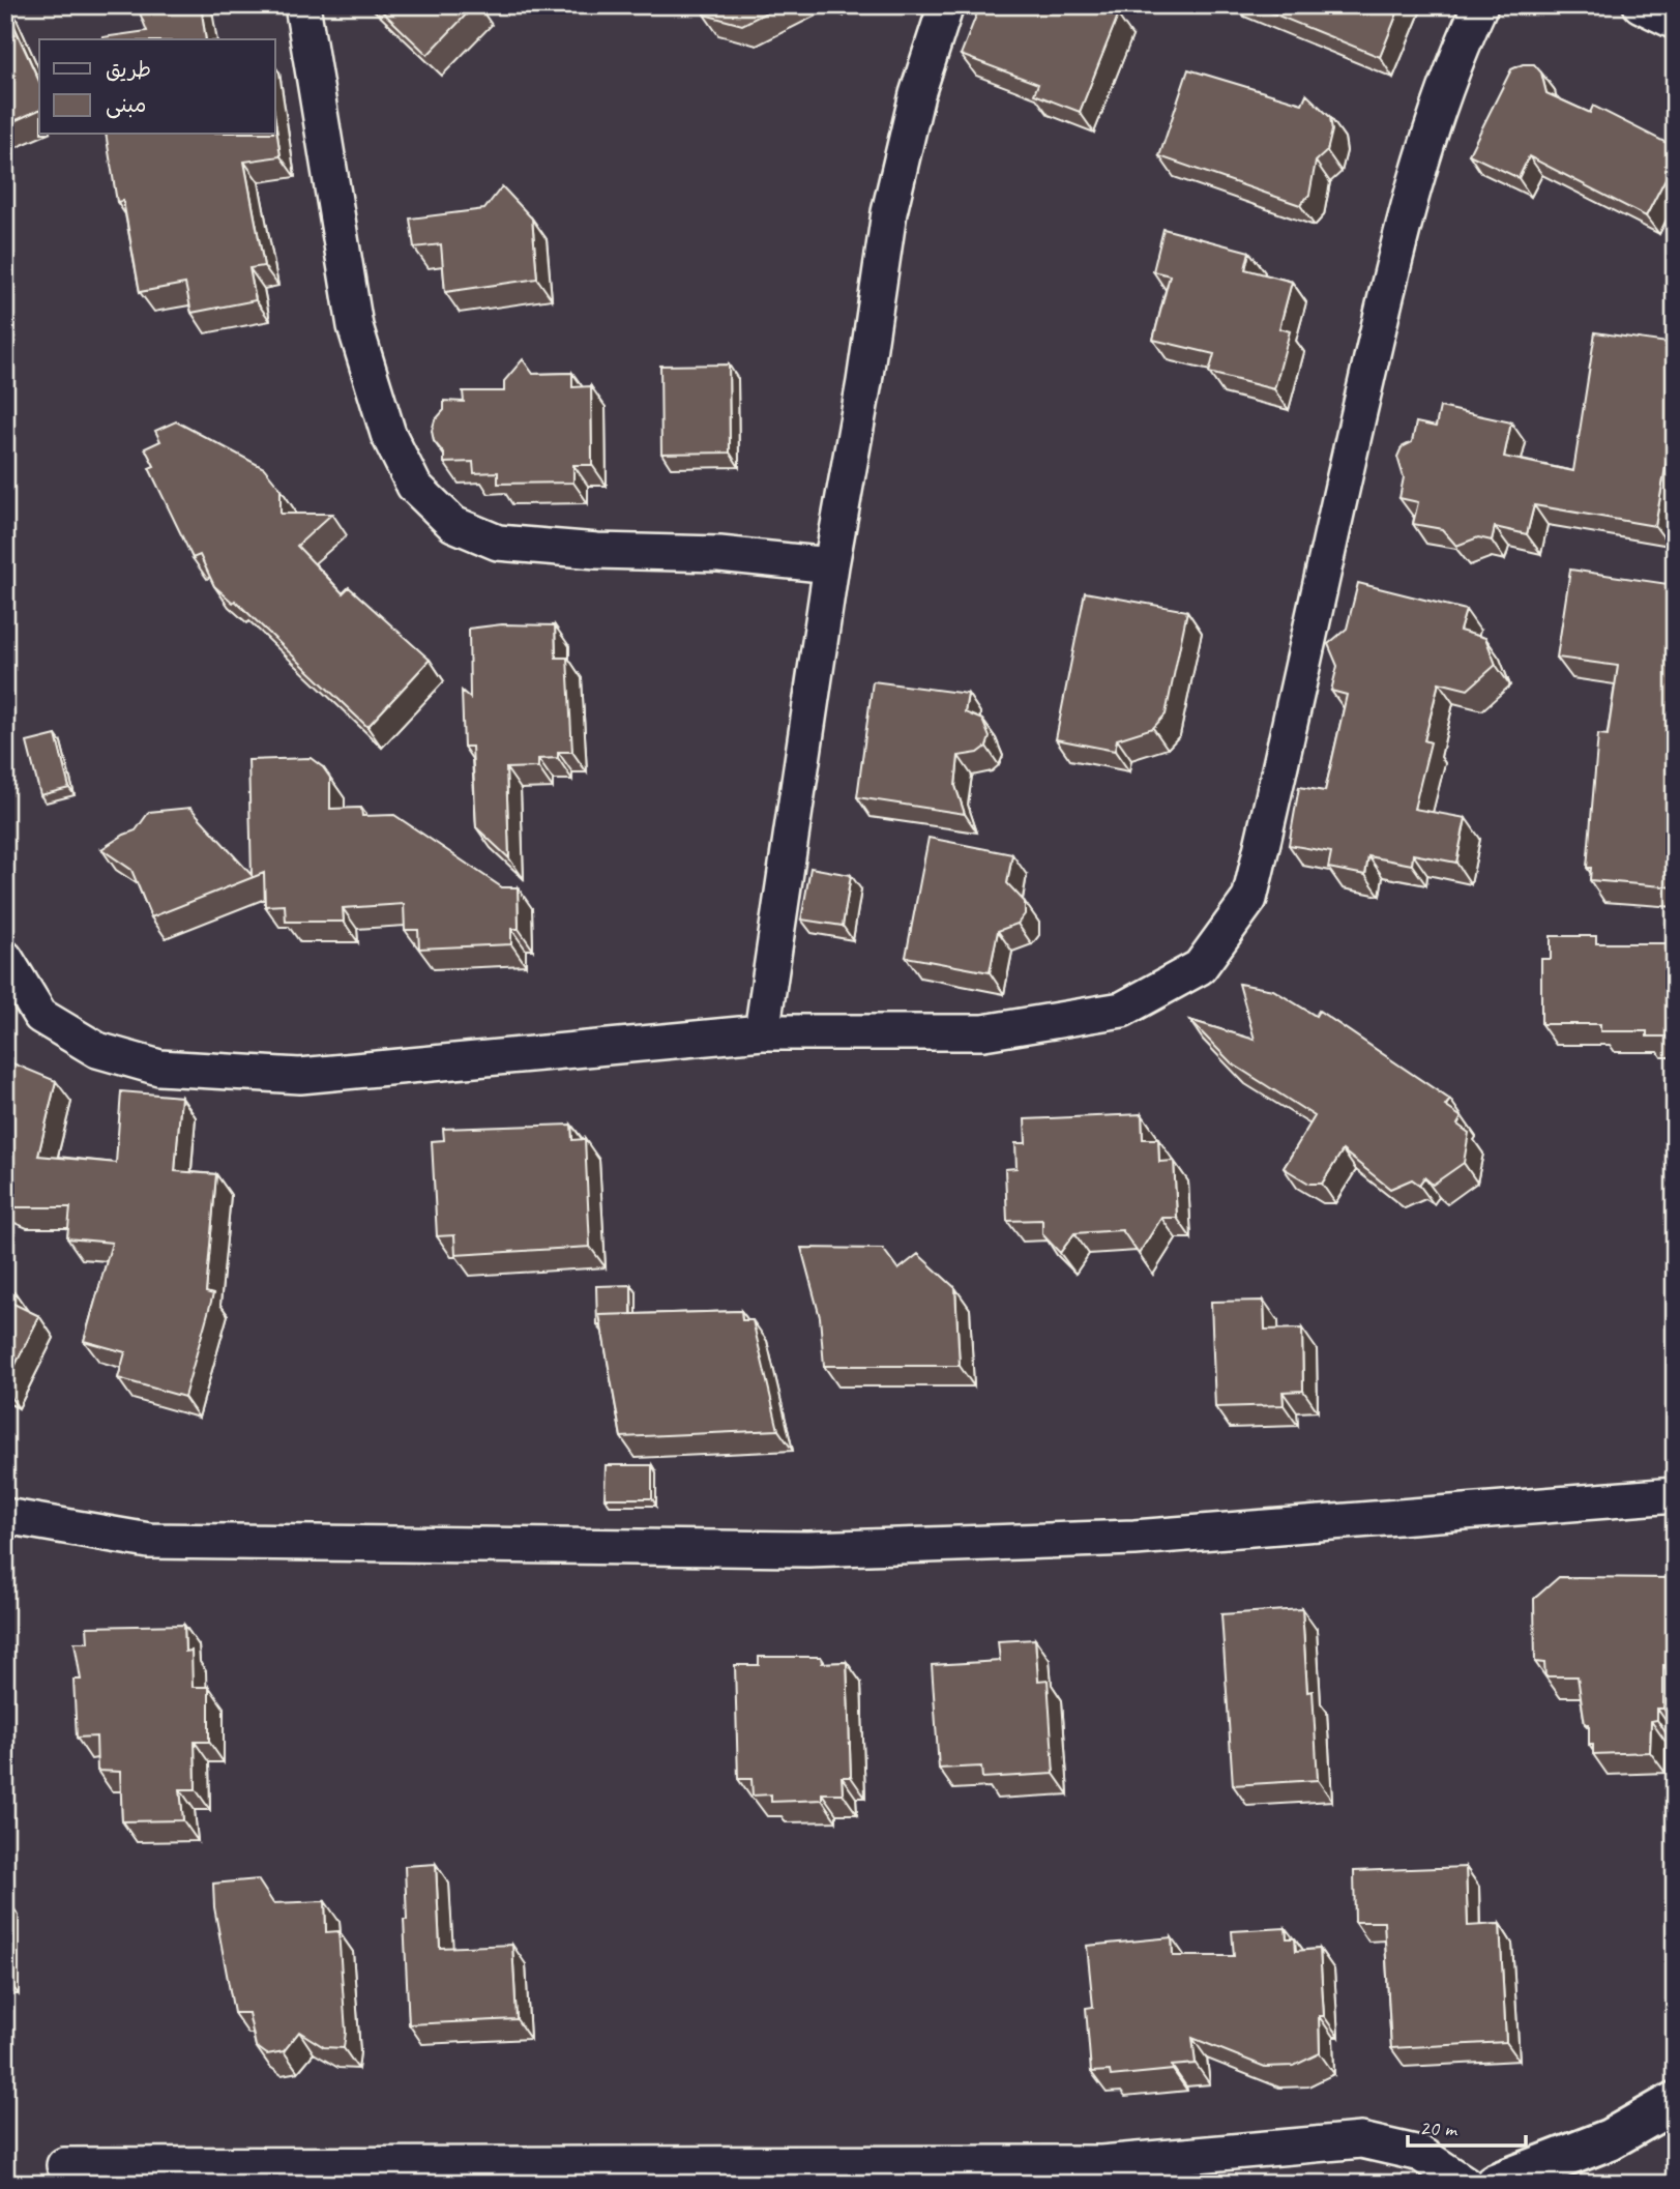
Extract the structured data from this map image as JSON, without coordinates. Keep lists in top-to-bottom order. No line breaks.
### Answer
{"legend":["طريق","مبنى"],"scale_bar":"20 m"}
